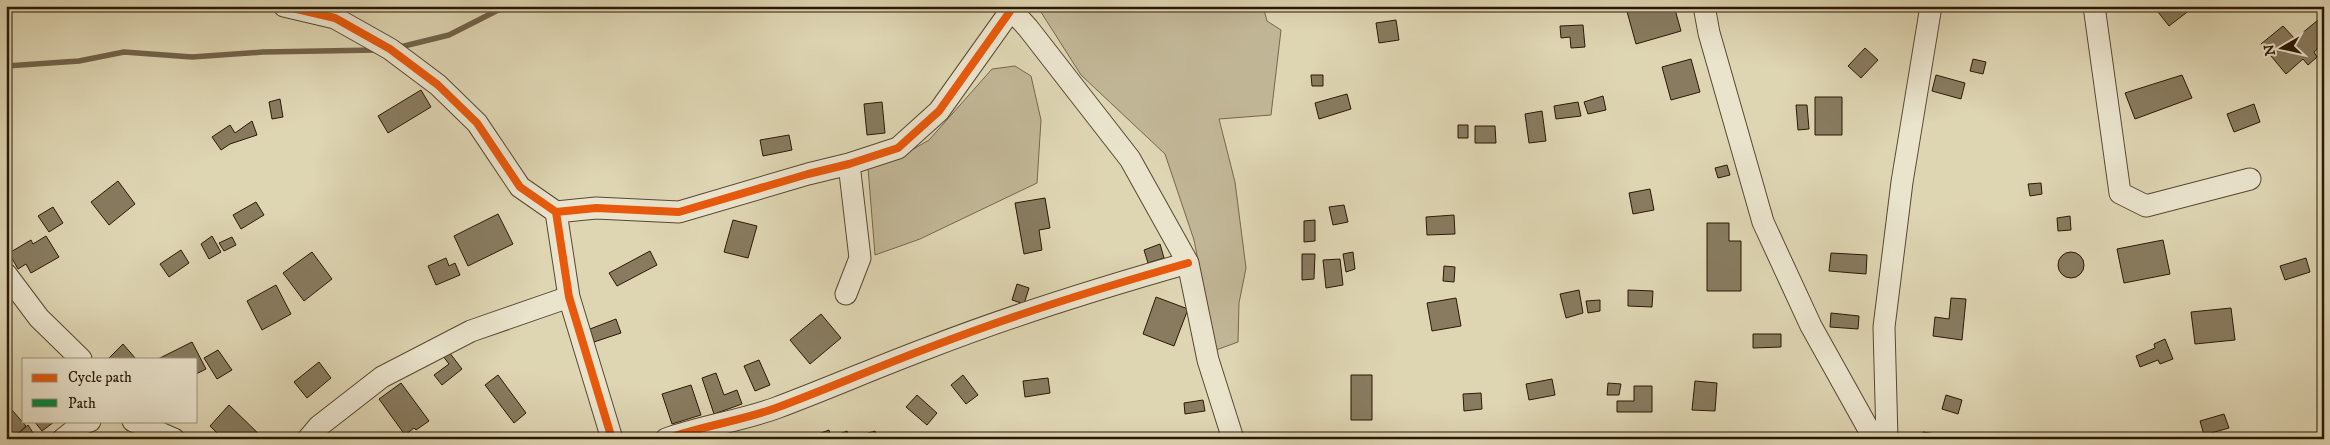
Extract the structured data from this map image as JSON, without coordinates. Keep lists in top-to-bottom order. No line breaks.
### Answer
{"legend":["Cycle path","Path"],"north":"left"}
